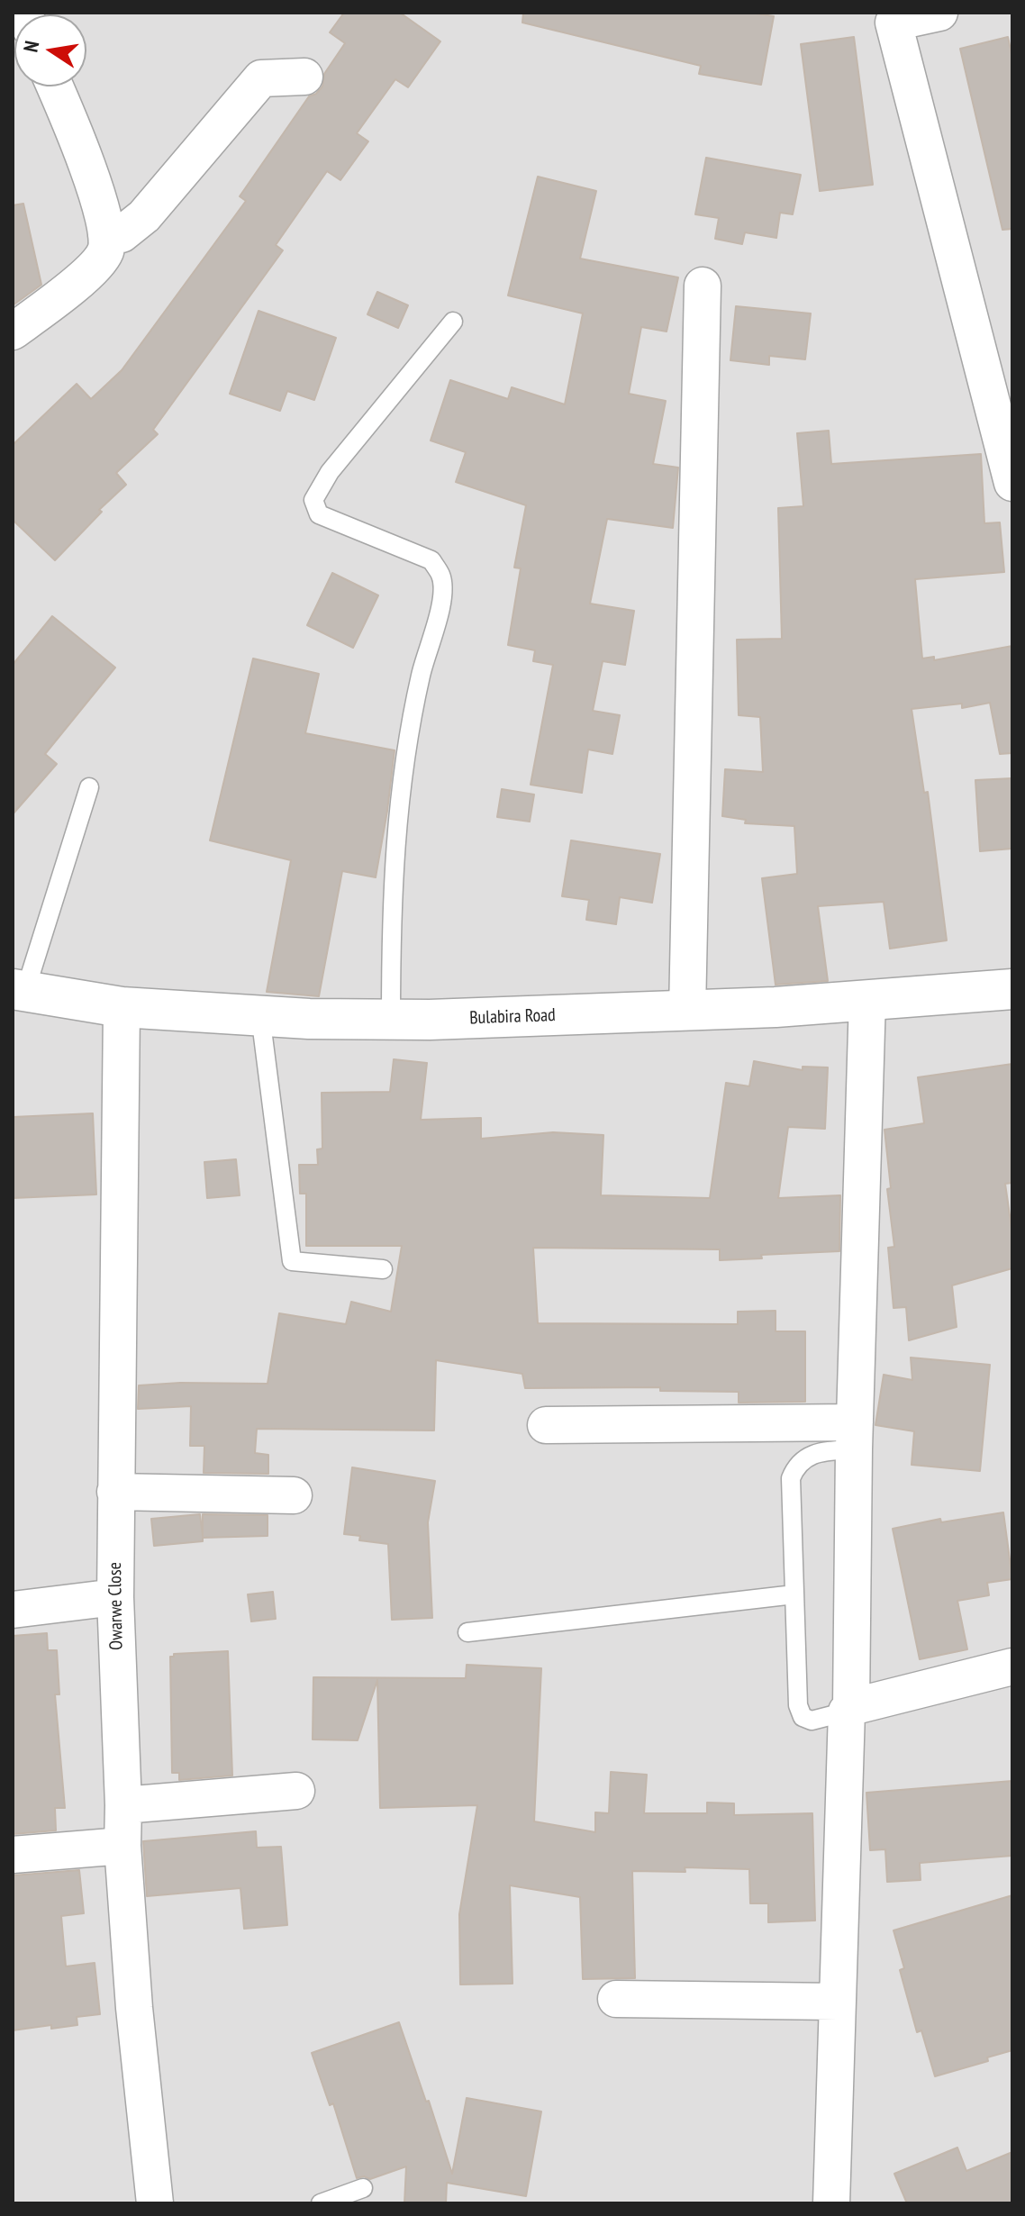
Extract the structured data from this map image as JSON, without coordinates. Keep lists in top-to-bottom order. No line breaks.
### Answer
{"streets":{"street":["Bulabira Road","Owarwe Close"]},"crossings":[["Bulabira Road","Owarwe Close"]],"north":"left"}
